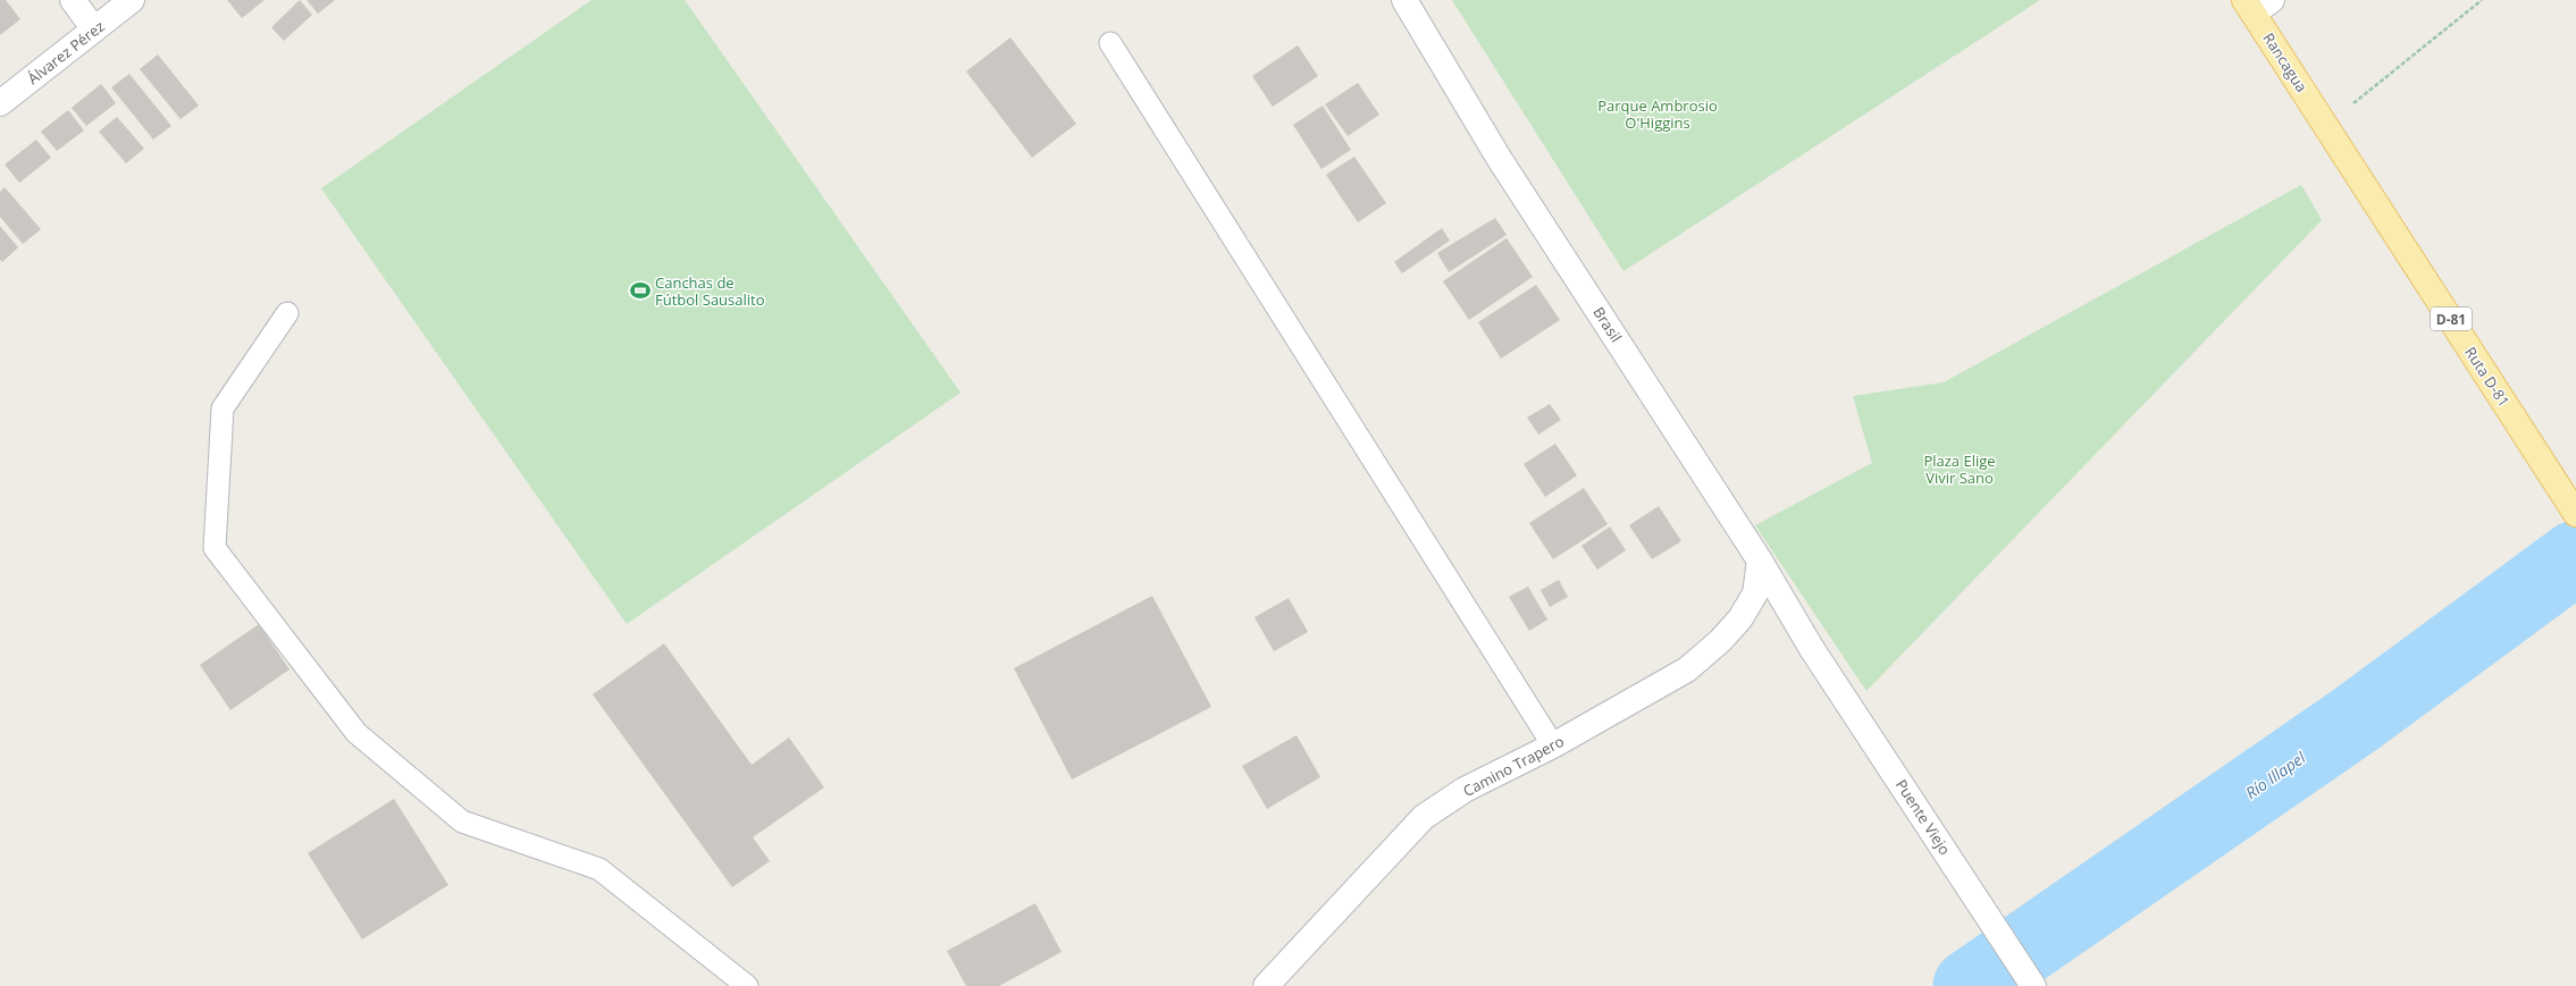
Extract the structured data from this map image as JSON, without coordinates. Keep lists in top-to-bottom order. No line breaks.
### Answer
{"streets":{"main road":["Rancagua","D-81","Ruta D-81"],"street":["Álvarez Pérez","Brasil","Camino Trapero","Puente Viejo"]},"crossings":[["Rancagua","Ruta D-81"],["Brasil","Camino Trapero"],["Brasil","Puente Viejo"]],"water":["Río Illapel"],"parks":["Parque Ambrosio O'Higgins","Plaza Elige Vivir Sano"],"places":{"sports":["Canchas de Fútbol Sausalito"]}}
